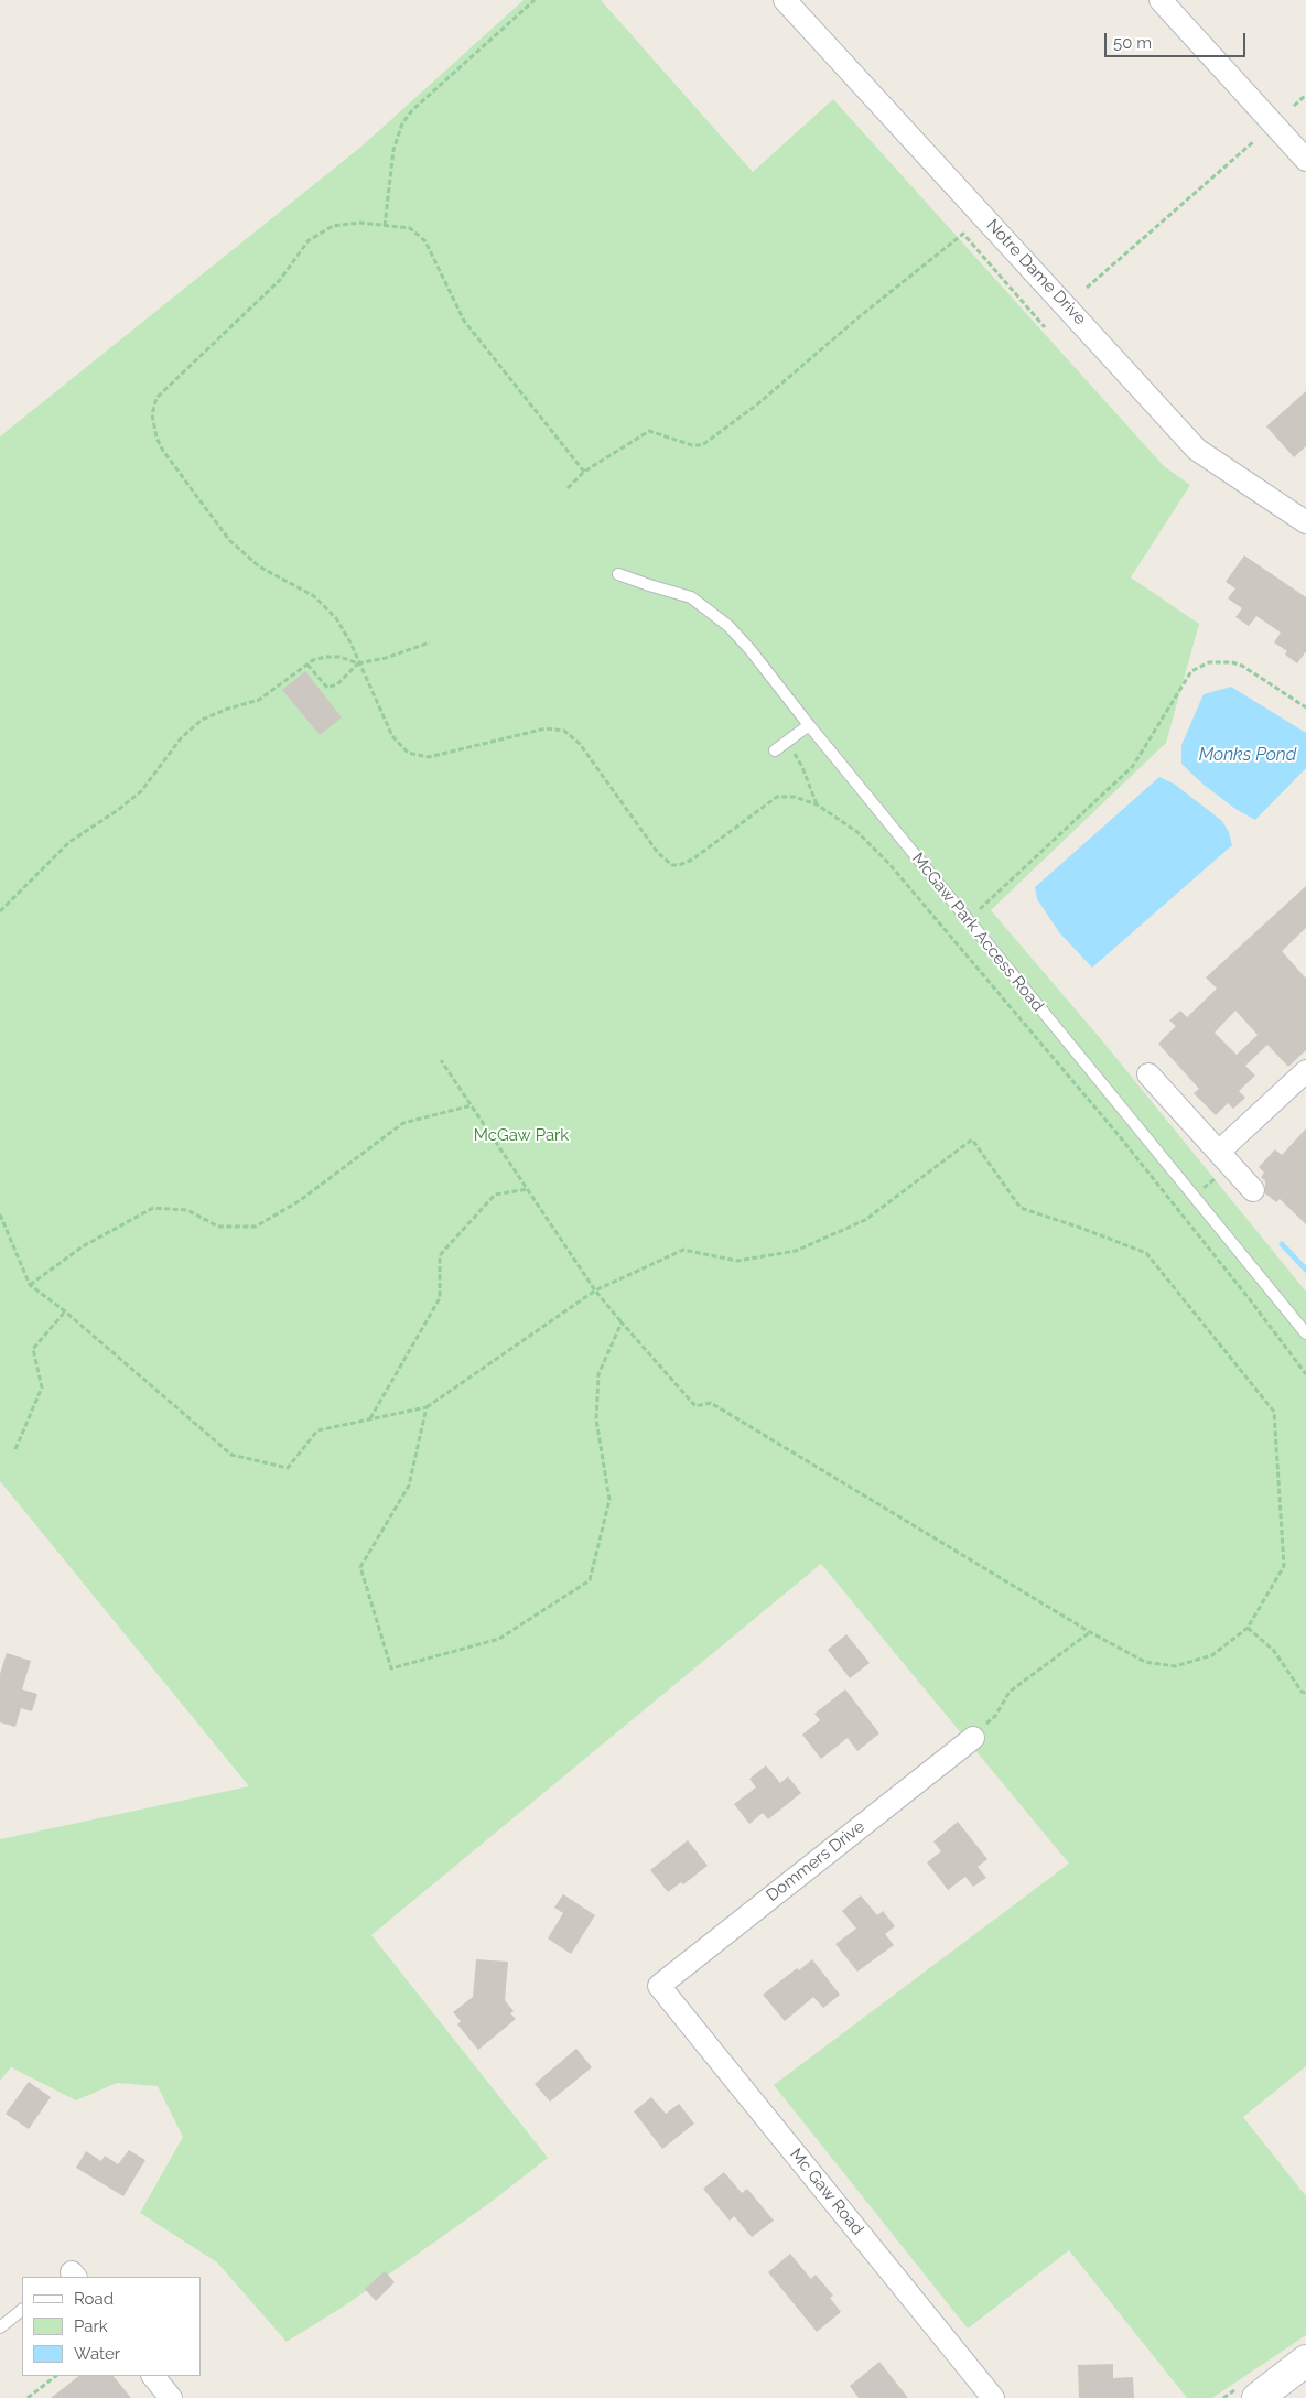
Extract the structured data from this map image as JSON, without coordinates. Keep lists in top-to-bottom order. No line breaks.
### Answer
{"streets":{"street":["Notre Dame Drive","Dommers Drive","Mc Gaw Road"],"lane":["McGaw Park Access Road"]},"crossings":[["Dommers Drive","Mc Gaw Road"]],"water":["Monks Pond"],"parks":["McGaw Park"],"legend":["Road","Park","Water"],"scale_bar":"50 m"}
